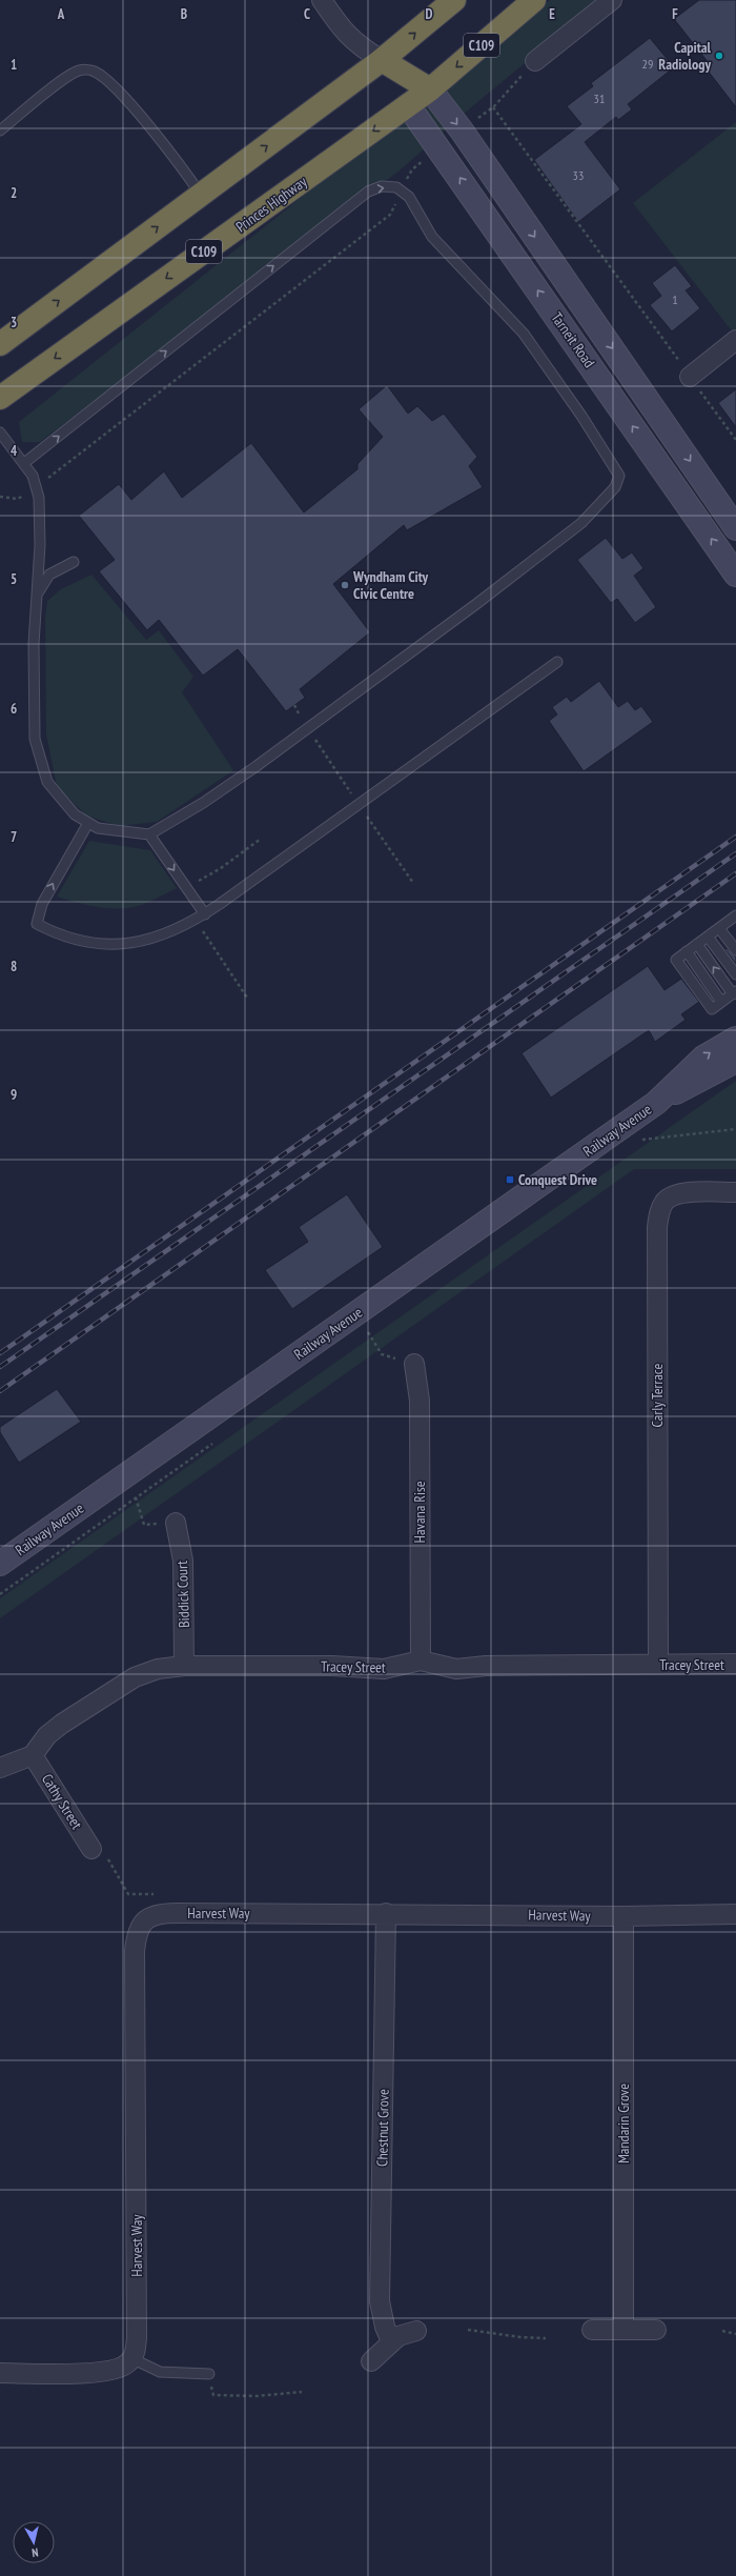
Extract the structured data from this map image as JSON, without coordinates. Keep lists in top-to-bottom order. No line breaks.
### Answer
{"streets":{"highway":["C109","Princes Highway"],"main road":["Tarneit Road","Railway Avenue"],"street":["Carly Terrace","Havana Rise","Biddick Court","Tracey Street","Cathy Street","Harvest Way","Mandarin Grove","Chestnut Grove"]},"crossings":[["Princes Highway","Tarneit Road"],["Carly Terrace","Tracey Street"],["Havana Rise","Tracey Street"],["Biddick Court","Tracey Street"],["Tracey Street","Cathy Street"],["Harvest Way","Mandarin Grove"],["Harvest Way","Chestnut Grove"]],"places":{"other":["Capital Radiology","Wyndham City Civic Centre"],"transit":["Conquest Drive"]},"house_numbers":["29","31","33","1"],"north":"bottom","grid":{"columns":["A","B","C","D","E","F"],"rows":["1","2","3","4","5","6","7","8","9"]}}
